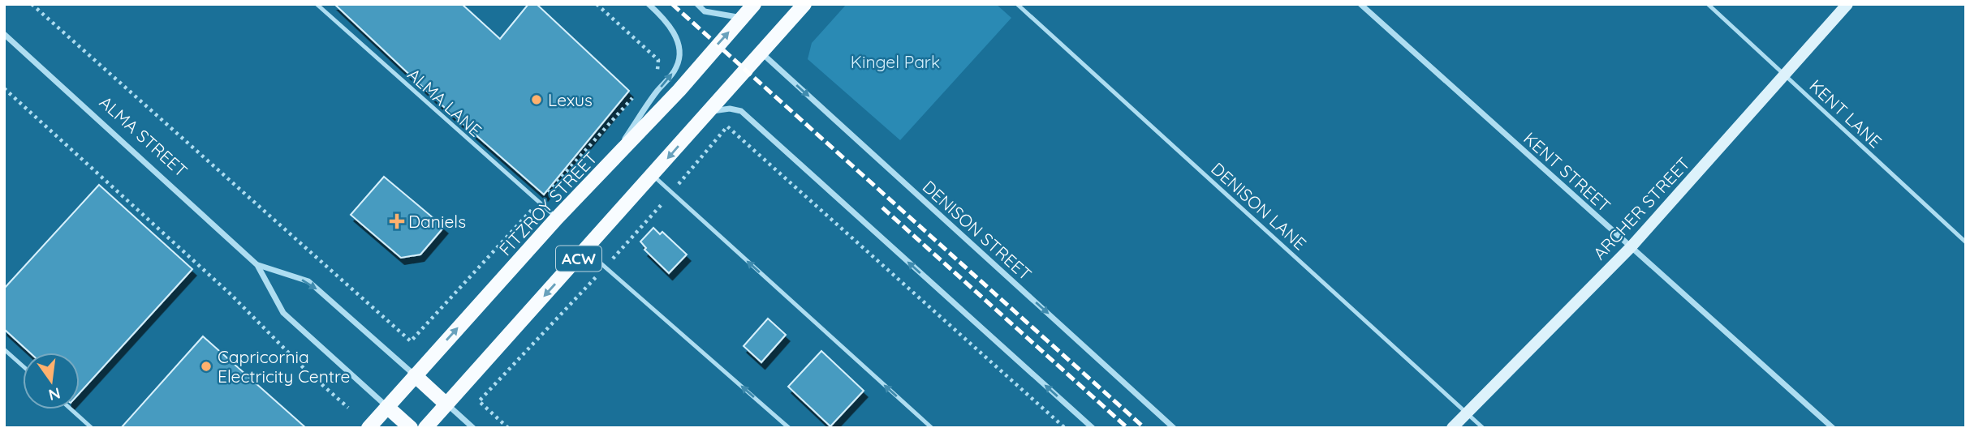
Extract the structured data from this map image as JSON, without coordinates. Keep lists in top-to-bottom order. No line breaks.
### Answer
{"streets":{"main road":["ALMA STREET","FITZROY STREET","ACW"],"street":["KENT STREET","ARCHER STREET","DENISON STREET"],"lane":["ALMA LANE","KENT LANE","DENISON LANE"]},"crossings":[["ALMA LANE","FITZROY STREET"],["KENT LANE","ARCHER STREET"],["ALMA STREET","FITZROY STREET"],["ALMA STREET","ACW"],["KENT STREET","ARCHER STREET"],["DENISON LANE","ARCHER STREET"],["DENISON STREET","ACW"]],"one_way":["DENISON STREET"],"parks":["Kingel Park"],"places":{"other":["Lexus","Capricornia Electricity Centre"],"health":["Daniels"]},"north":"bottom"}
